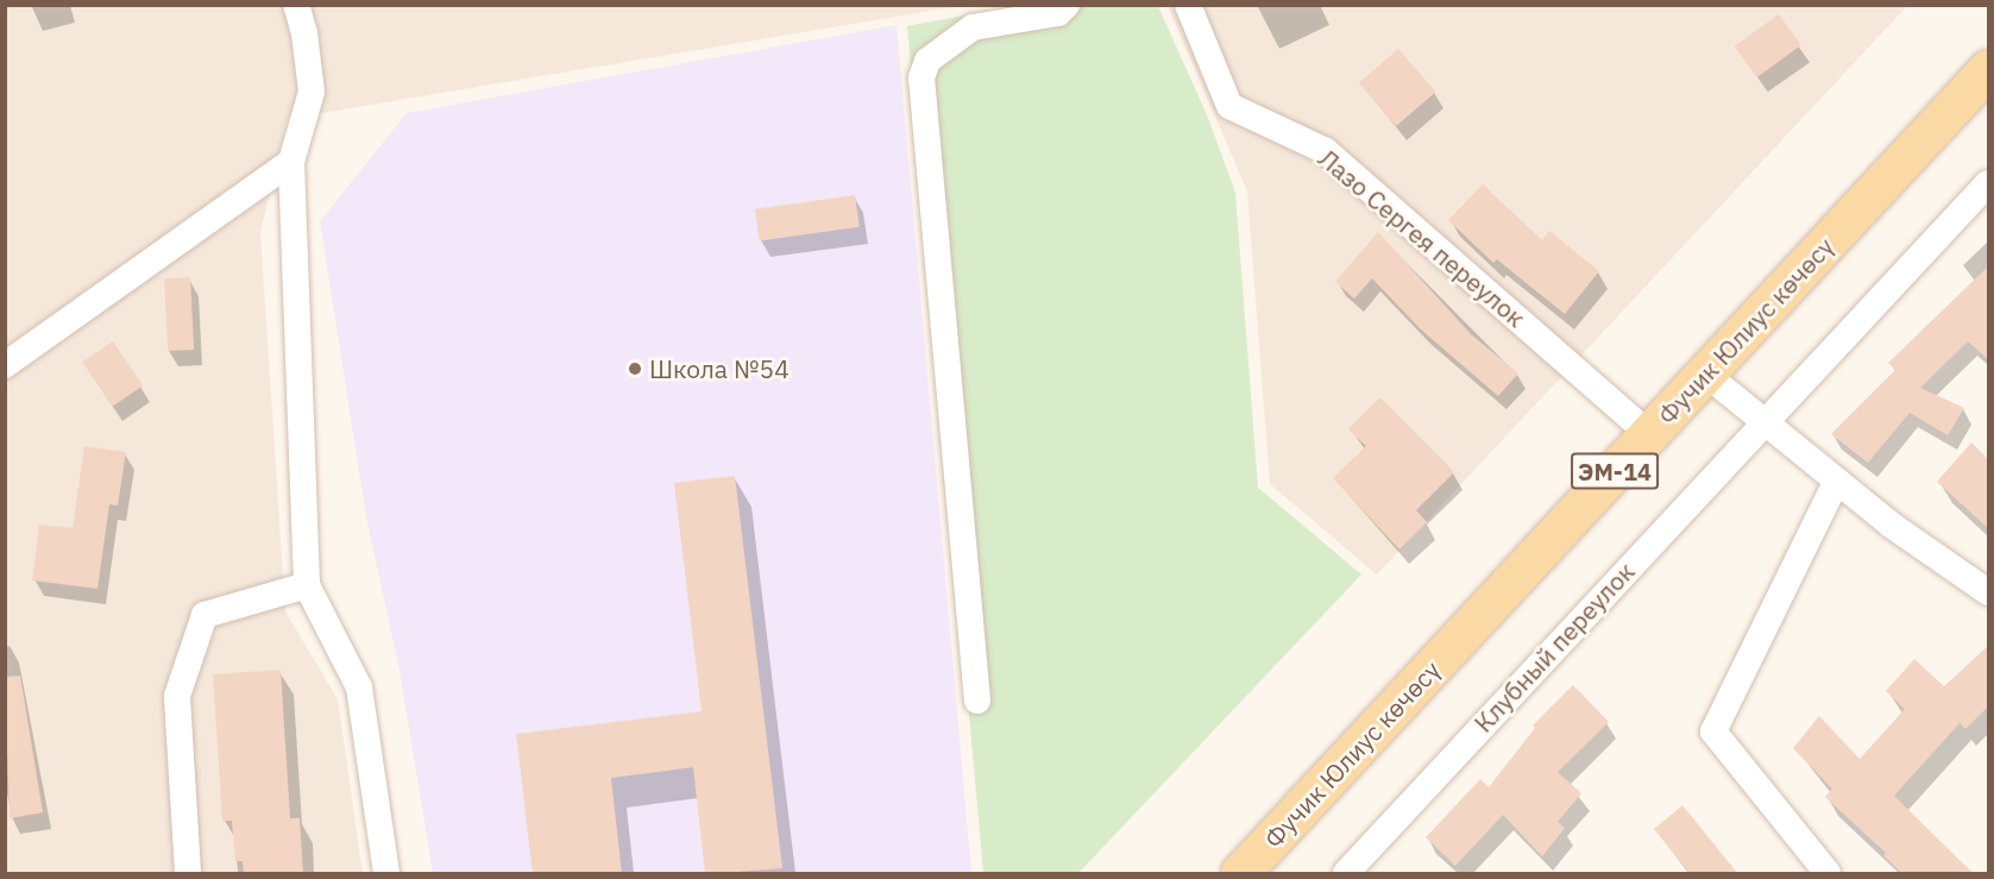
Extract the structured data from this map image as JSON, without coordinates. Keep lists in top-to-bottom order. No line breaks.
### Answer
{"streets":{"main road":["Фучик Юлиус көчөсү","ЭМ-14"],"street":["Лазо Сергея переулок","Клубный переулок"]},"crossings":[["Лазо Сергея переулок","Фучик Юлиус көчөсү"]],"places":["Школа №54"]}
